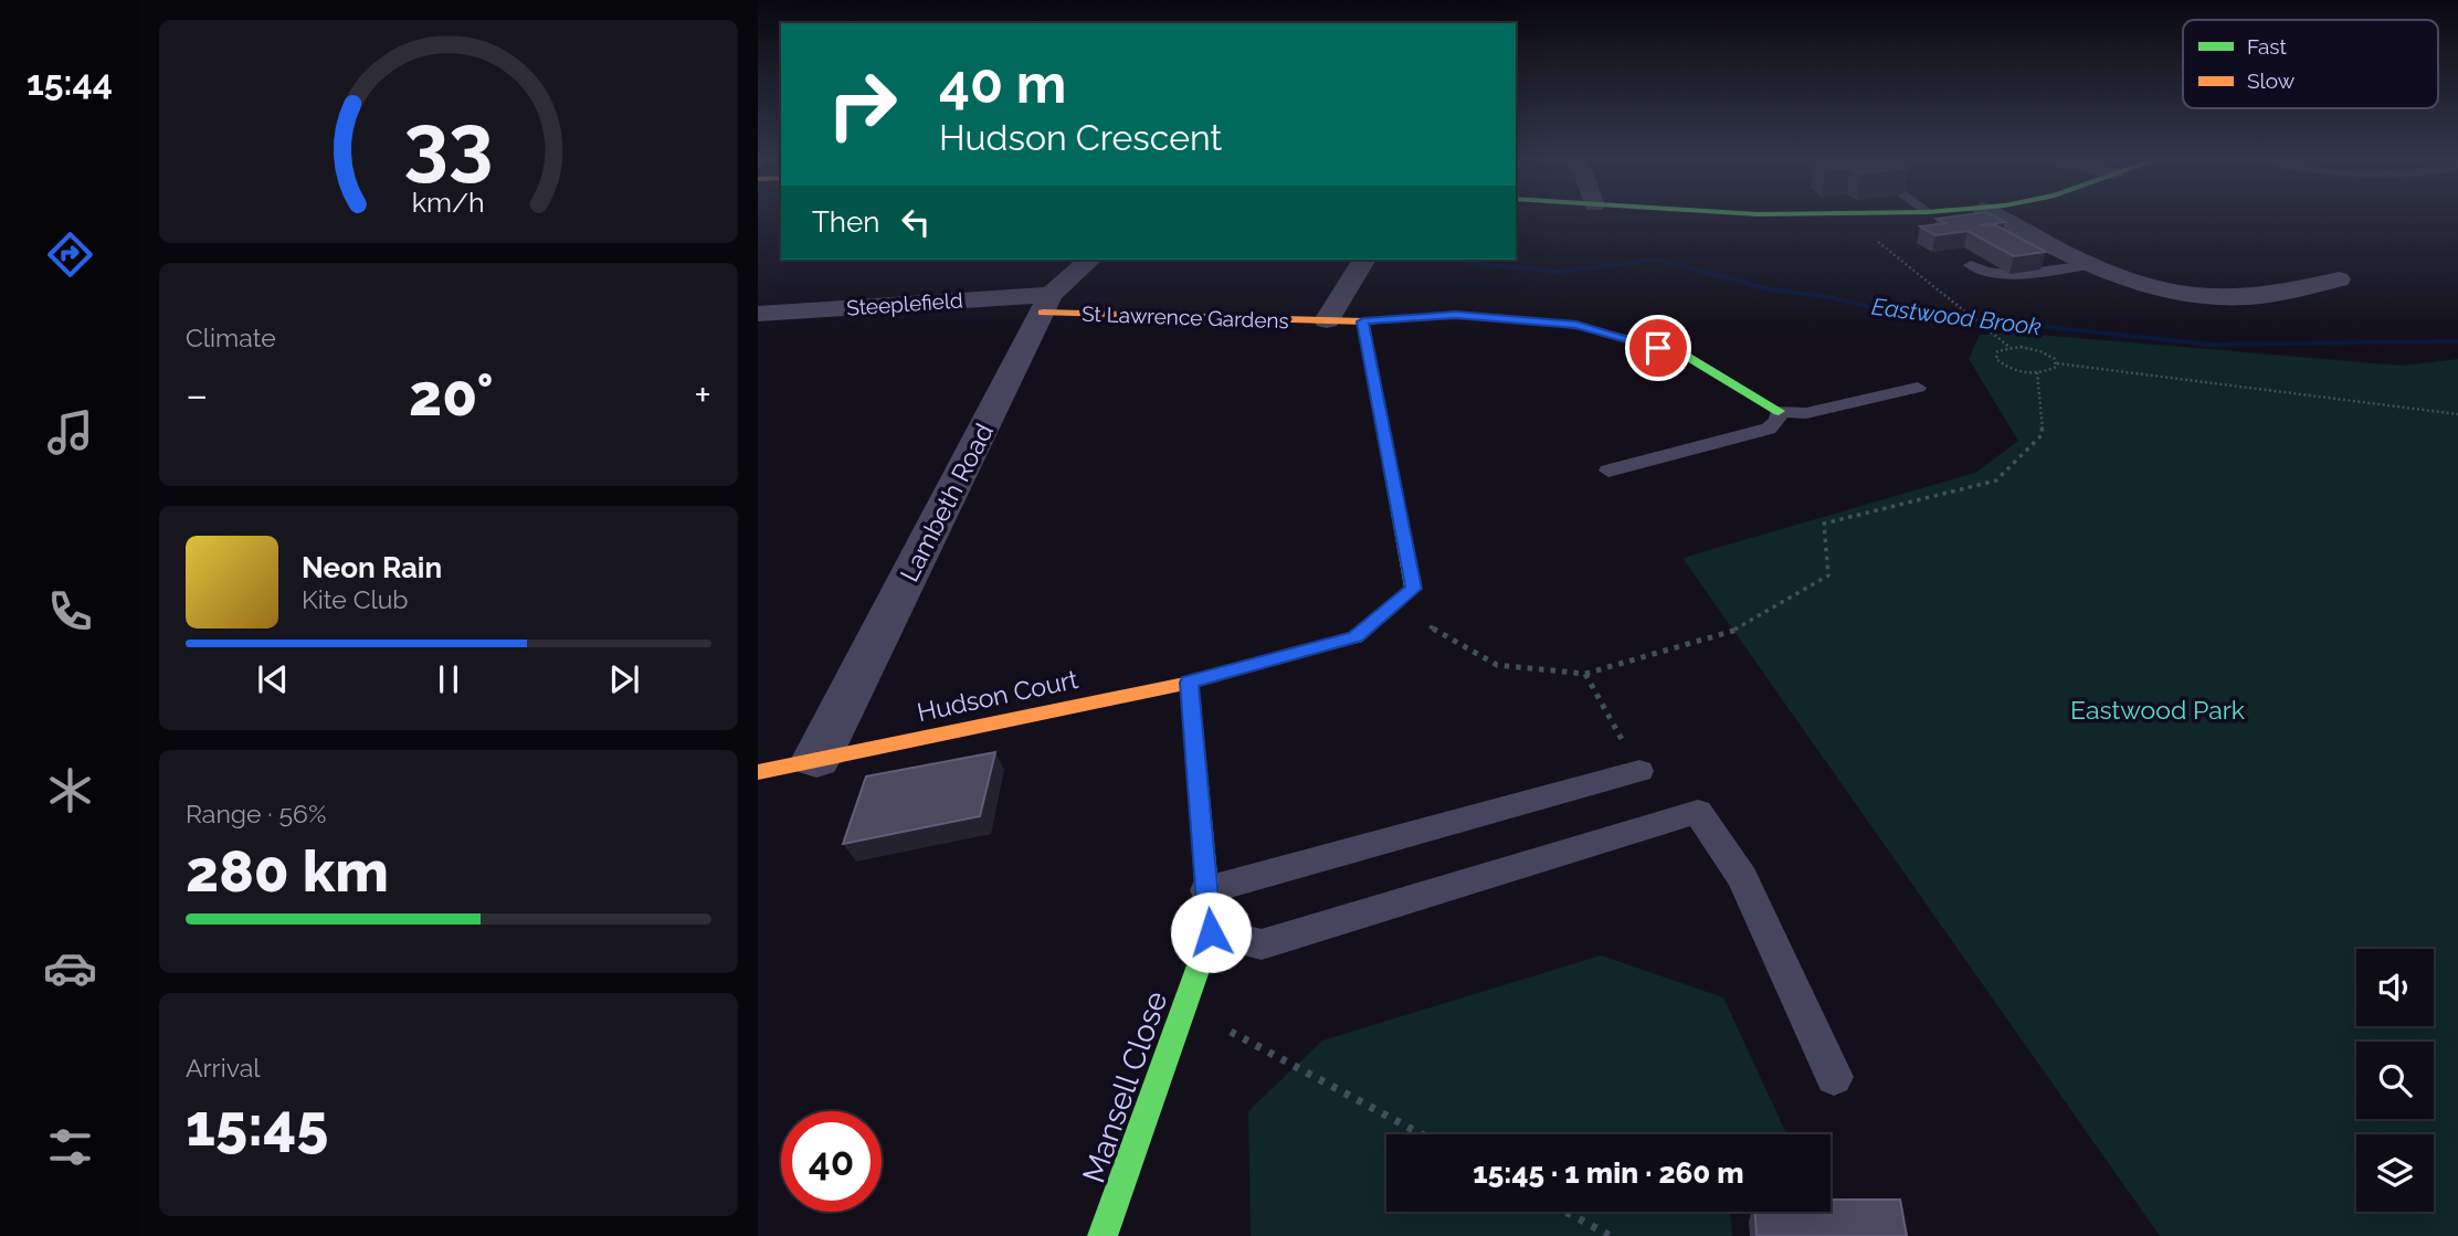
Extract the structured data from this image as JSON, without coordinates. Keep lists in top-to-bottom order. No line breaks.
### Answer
{"streets":{"street":["Steeplefield","St Lawrence Gardens","Lambeth Road","Hudson Court","Mansell Close"]},"crossings":[["Steeplefield","St Lawrence Gardens"],["Steeplefield","Lambeth Road"],["St Lawrence Gardens","Lambeth Road"],["St Lawrence Gardens","Hudson Court"],["Lambeth Road","Hudson Court"],["Hudson Court","Mansell Close"]],"water":["Eastwood Brook"],"parks":["Eastwood Park"],"legend":["Fast","Slow"],"page":{"tabs":"15:44","turn":["40 m","Hudson Crescent"],"then":"Then","tile":["Climate",["Range · 56%","280 km"],["Arrival","15:45"]],"heat":["−","20°","+"],"song":["Neon Rain","Kite Club"],"limit":"40","trip":"15:45 · 1 min · 260 m","gauge":["33","km/h"]}}
